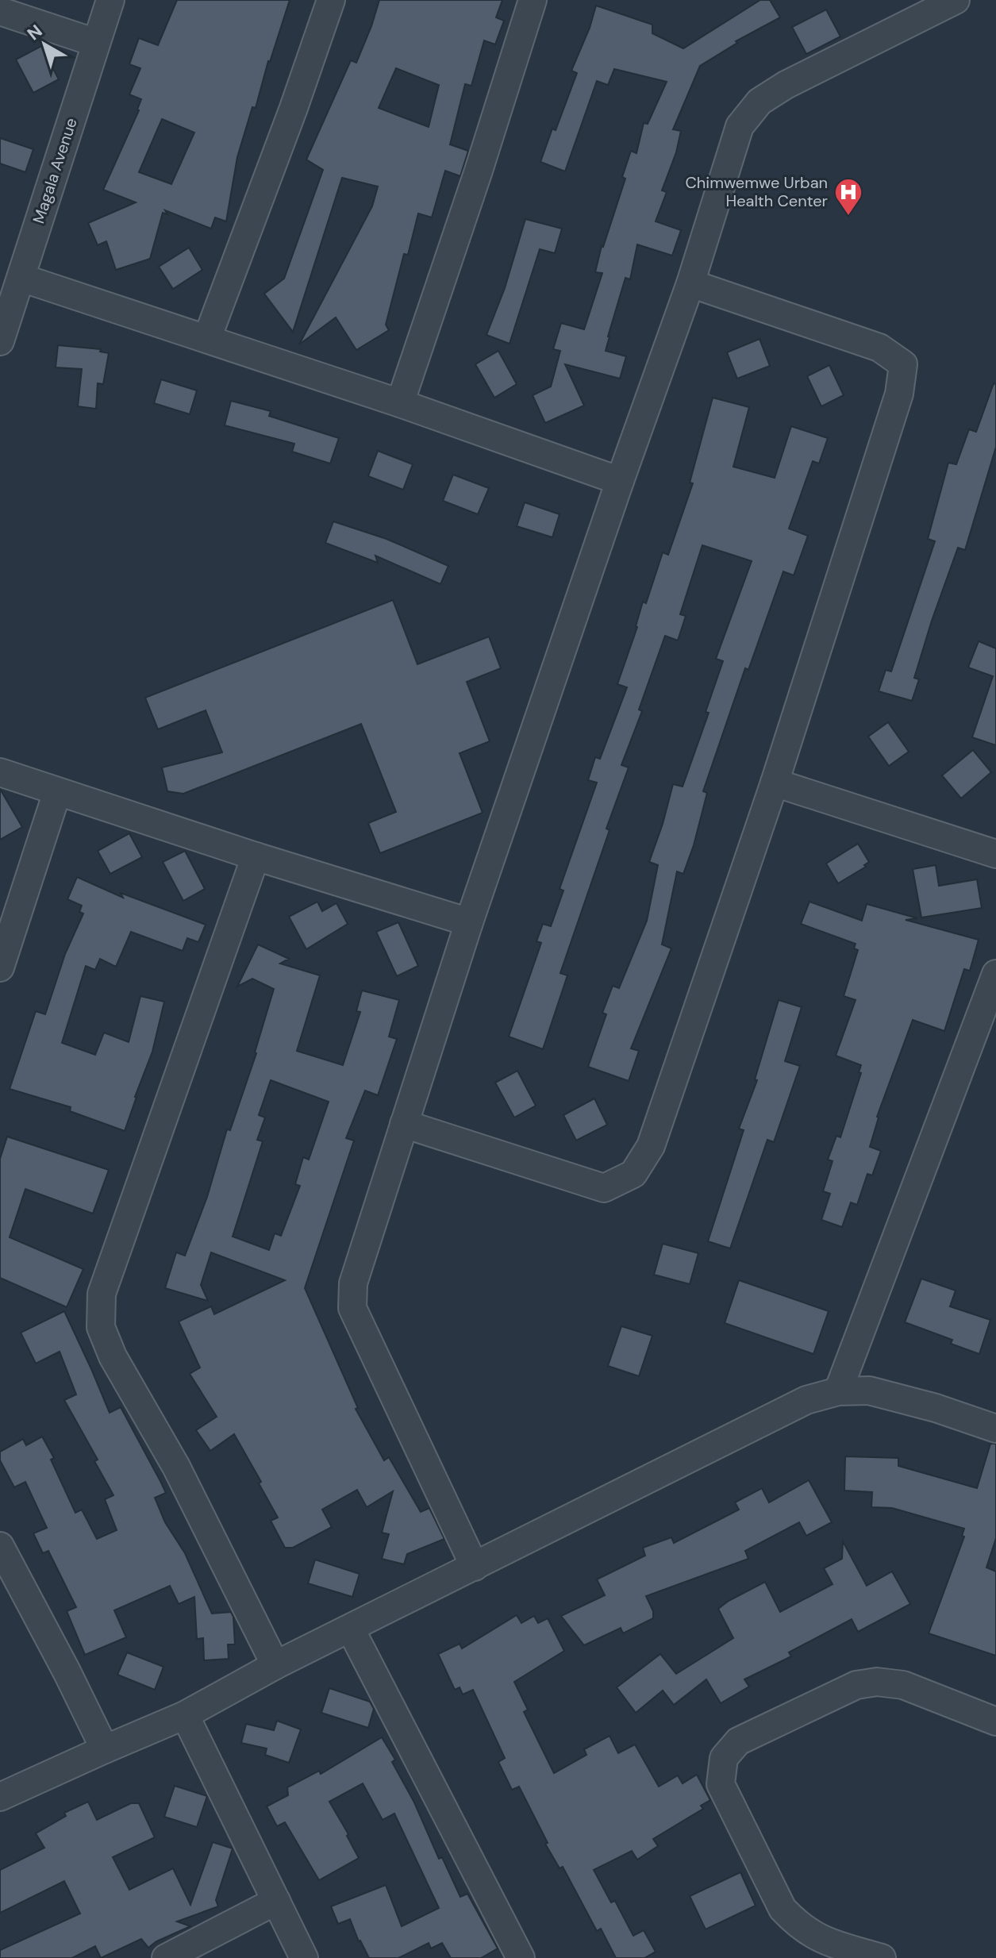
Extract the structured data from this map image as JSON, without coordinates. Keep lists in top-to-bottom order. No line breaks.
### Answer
{"streets":{"street":["Magala Avenue"]},"places":{"hospital":["Chimwemwe Urban Health Center"]},"north":"top left"}
